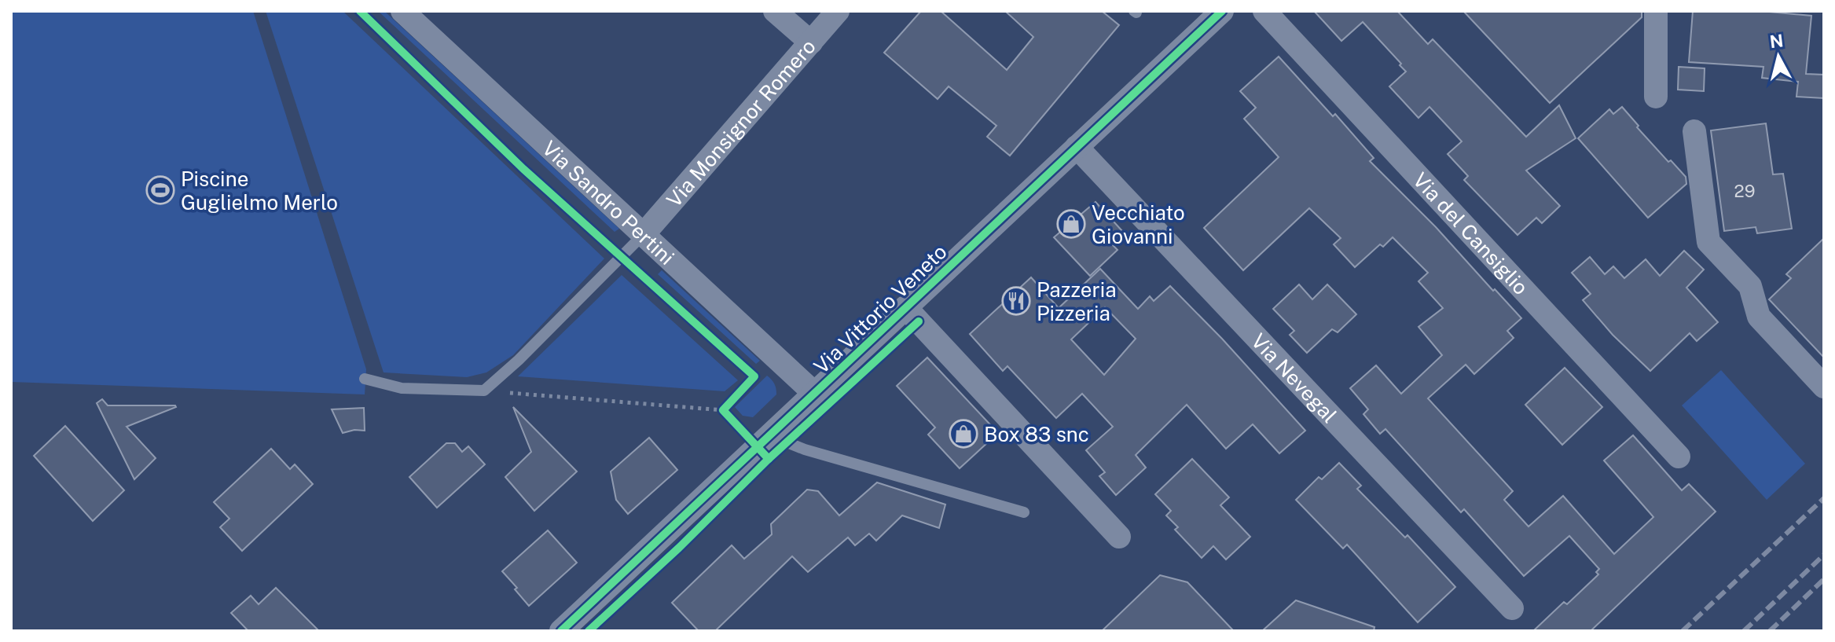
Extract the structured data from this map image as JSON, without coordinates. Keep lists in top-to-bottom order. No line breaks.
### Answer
{"streets":{"street":["Via Monsignor Romero","Via Sandro Pertini","Via del Cansiglio","Via Vittorio Veneto","Via Nevegal"]},"crossings":[["Via Monsignor Romero","Via Sandro Pertini"],["Via Sandro Pertini","Via Vittorio Veneto"],["Via Vittorio Veneto","Via Nevegal"]],"places":{"sports":["Piscine Guglielmo Merlo"],"shop":["Vecchiato Giovanni","Box 83 snc"],"restaurant":["Pazzeria Pizzeria"]},"house_numbers":["29"],"north":"top"}
